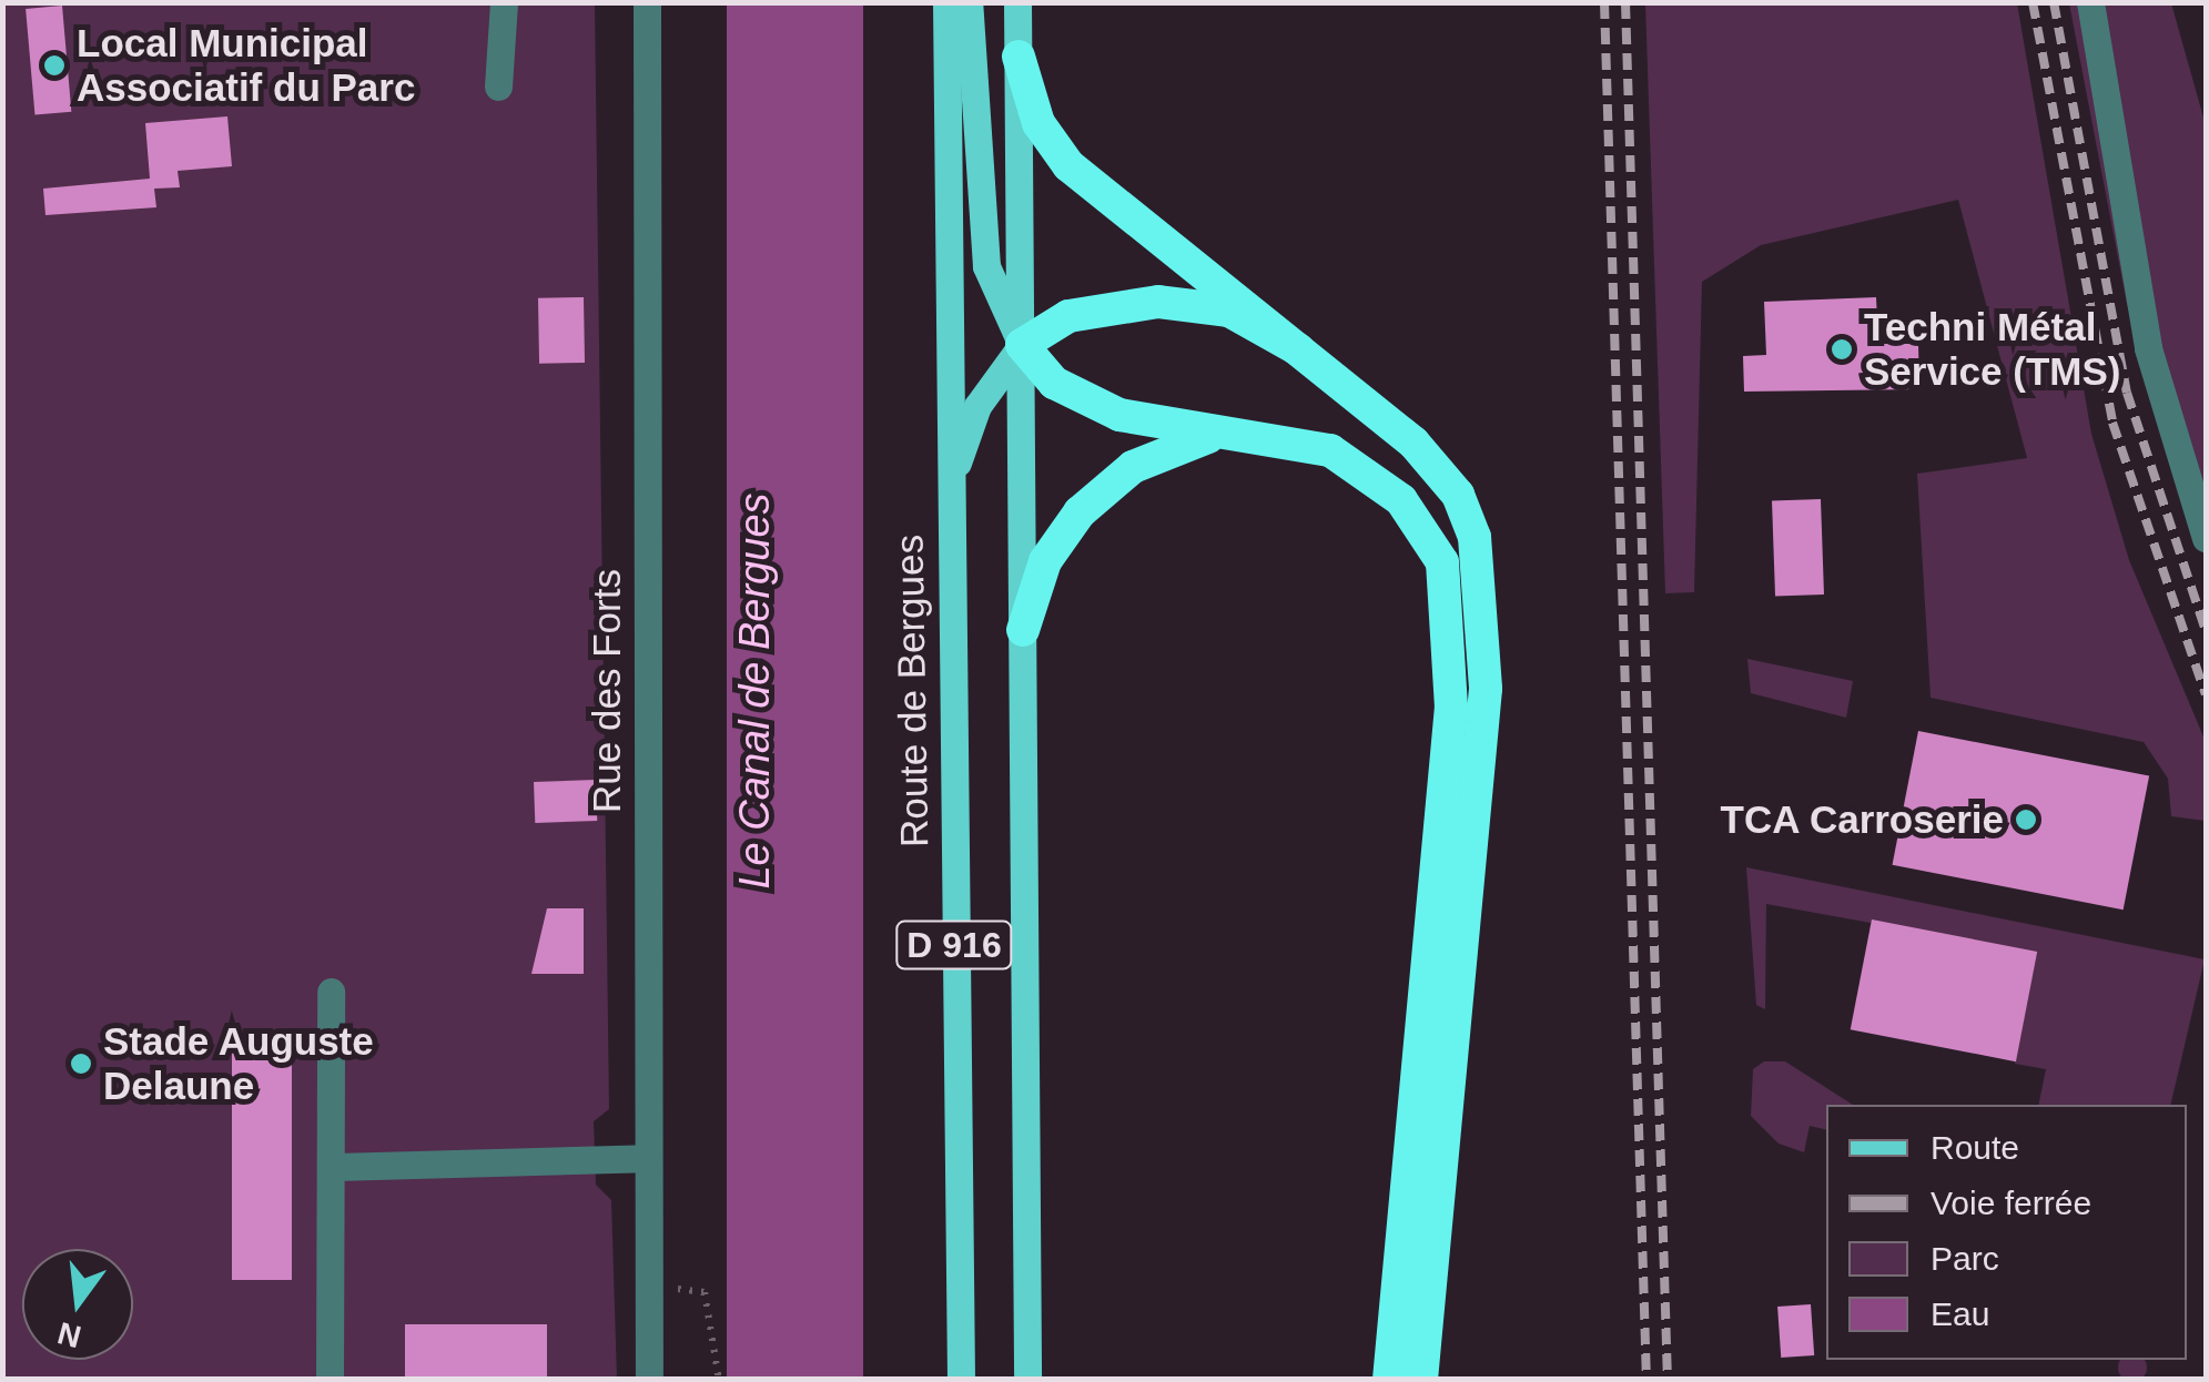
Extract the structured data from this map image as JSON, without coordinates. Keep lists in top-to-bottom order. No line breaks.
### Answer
{"streets":{"main road":["Route de Bergues","D 916"],"street":["Rue des Forts"]},"water":["Le Canal de Bergues"],"places":["Local Municipal Associatif du Parc","Techni Métal Service (TMS)","TCA Carroserie","Stade Auguste Delaune"],"legend":["Route","Voie ferrée","Parc","Eau"],"north":"bottom"}
